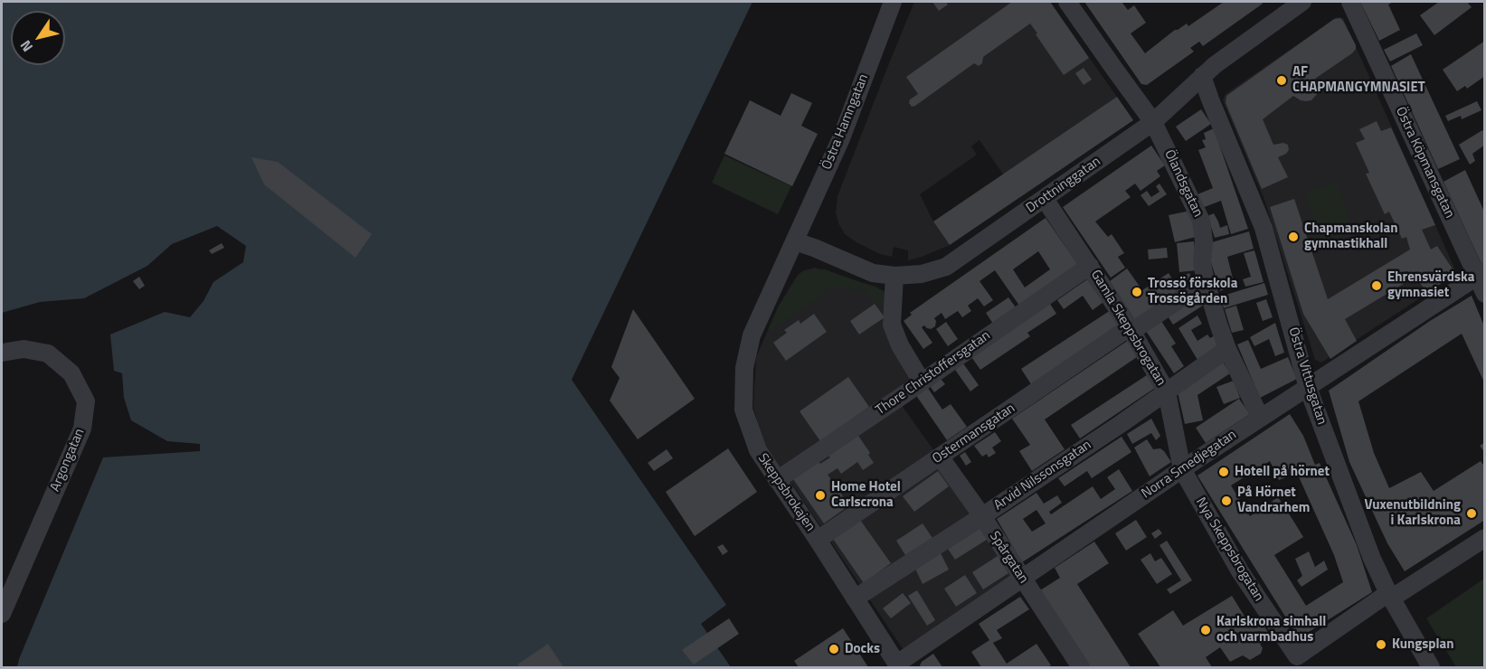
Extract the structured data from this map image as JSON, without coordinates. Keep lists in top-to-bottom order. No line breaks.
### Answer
{"streets":{"street":["Östra Hamngatan","Östra Köpmansgatan","Ölandsgatan","Drottninggatan","Gamla Skeppsbrogatan","Thore Christoffersgatan","Östra Vittusgatan","Ostermansgatan","Argongatan","Norra Smedjegatan","Arvid Nilssonsgatan","Skeppsbrokajen","Nya Skeppsbrogatan","Spårgatan"]},"crossings":[["Östra Hamngatan","Drottninggatan"],["Östra Hamngatan","Skeppsbrokajen"],["Östra Köpmansgatan","Norra Smedjegatan"],["Ölandsgatan","Drottninggatan"],["Ölandsgatan","Ostermansgatan"],["Ölandsgatan","Norra Smedjegatan"],["Ölandsgatan","Arvid Nilssonsgatan"],["Drottninggatan","Gamla Skeppsbrogatan"],["Drottninggatan","Östra Vittusgatan"],["Drottninggatan","Skeppsbrokajen"],["Gamla Skeppsbrogatan","Thore Christoffersgatan"],["Gamla Skeppsbrogatan","Ostermansgatan"],["Gamla Skeppsbrogatan","Norra Smedjegatan"],["Gamla Skeppsbrogatan","Arvid Nilssonsgatan"],["Gamla Skeppsbrogatan","Nya Skeppsbrogatan"],["Thore Christoffersgatan","Skeppsbrokajen"],["Östra Vittusgatan","Norra Smedjegatan"],["Östra Vittusgatan","Nya Skeppsbrogatan"],["Ostermansgatan","Skeppsbrokajen"],["Ostermansgatan","Spårgatan"],["Norra Smedjegatan","Skeppsbrokajen"],["Norra Smedjegatan","Nya Skeppsbrogatan"],["Norra Smedjegatan","Spårgatan"],["Arvid Nilssonsgatan","Skeppsbrokajen"],["Arvid Nilssonsgatan","Spårgatan"]],"places":["AF CHAPMANGYMNASIET","Chapmanskolan gymnastikhall","Ehrensvärdska gymnasiet","Trossö förskola Trossögården","Hotell på hörnet","Home Hotel Carlscrona","På Hörnet Vandrarhem","Vuxenutbildning i Karlskrona","Karlskrona simhall och varmbadhus","Kungsplan","Docks"],"north":"bottom left"}
